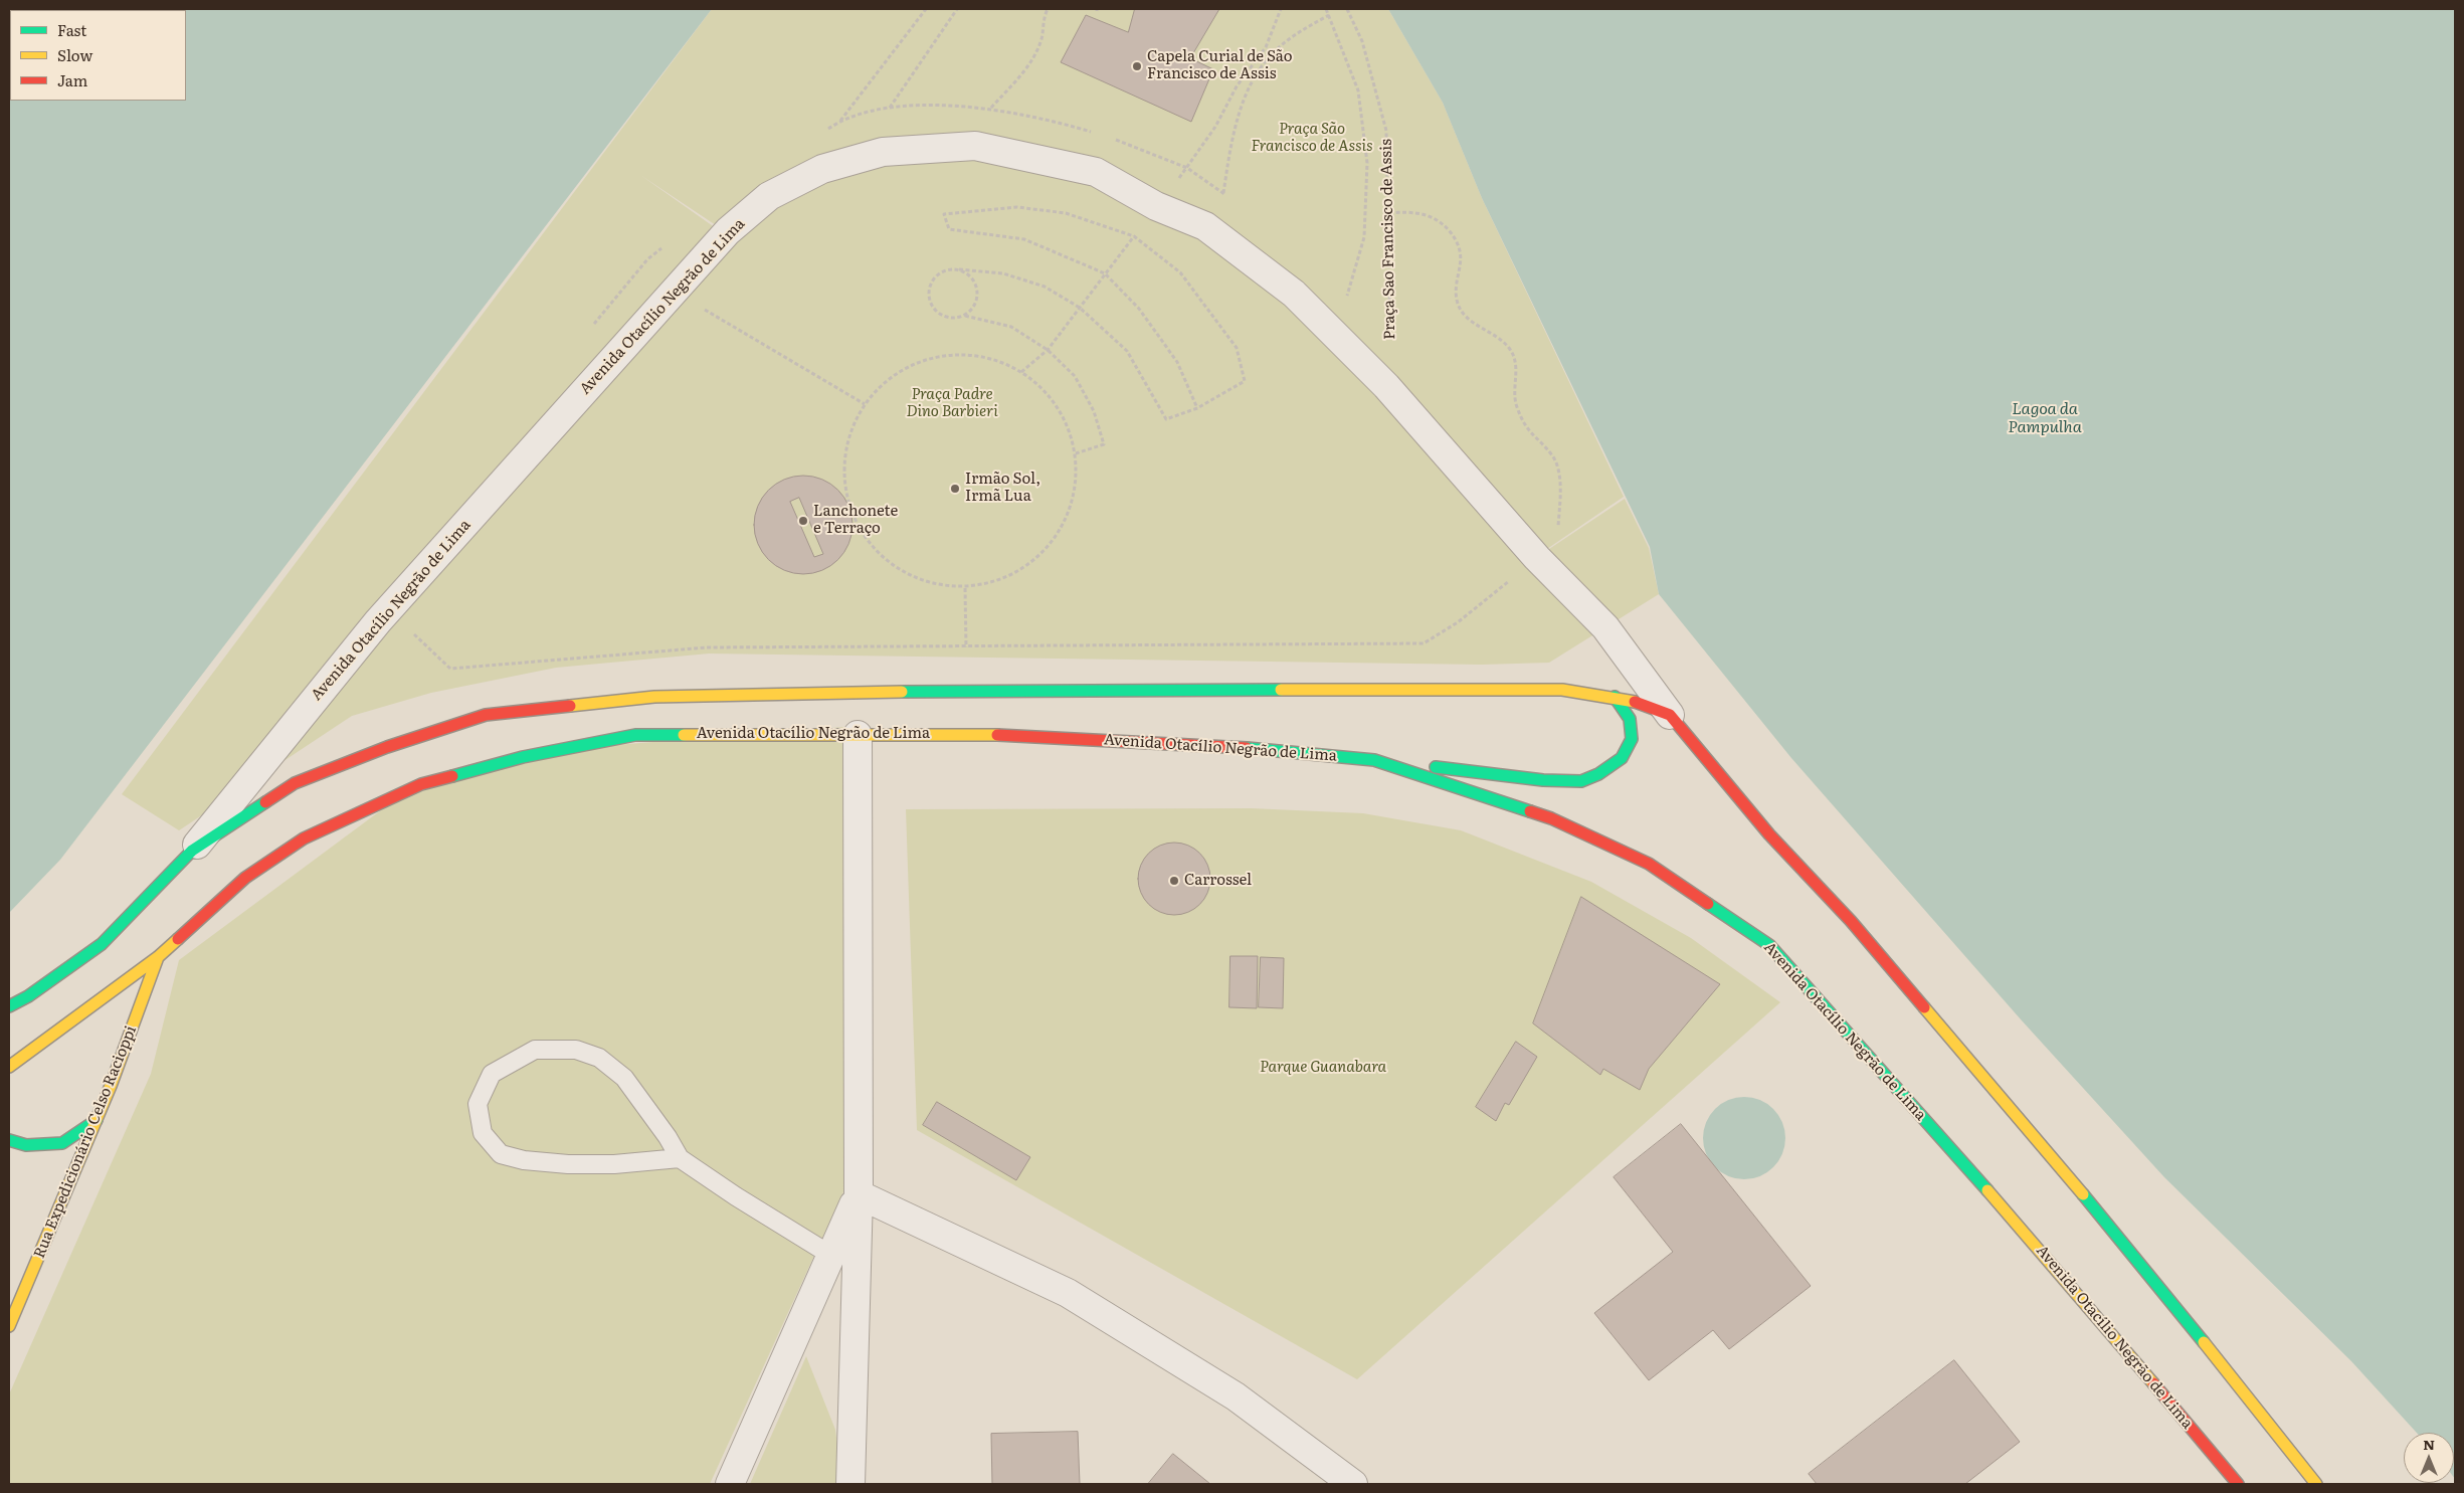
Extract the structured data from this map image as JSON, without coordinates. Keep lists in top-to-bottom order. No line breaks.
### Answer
{"streets":{"street":["Avenida Otacílio Negrão de Lima","Rua Expedicionário Celso Racioppi"],"path":["Praça Sao Francisco de Assis"]},"crossings":[["Praça Sao Francisco de Assis","Avenida Otacílio Negrão de Lima"],["Avenida Otacílio Negrão de Lima","Rua Expedicionário Celso Racioppi"]],"water":["Lagoa da Pampulha"],"parks":["Praça São Francisco de Assis","Praça Padre Dino Barbieri","Parque Guanabara"],"places":["Capela Curial de São Francisco de Assis","Irmão Sol, Irmã Lua","Lanchonete e Terraço","Carrossel"],"legend":["Fast","Slow","Jam"],"north":"top"}
